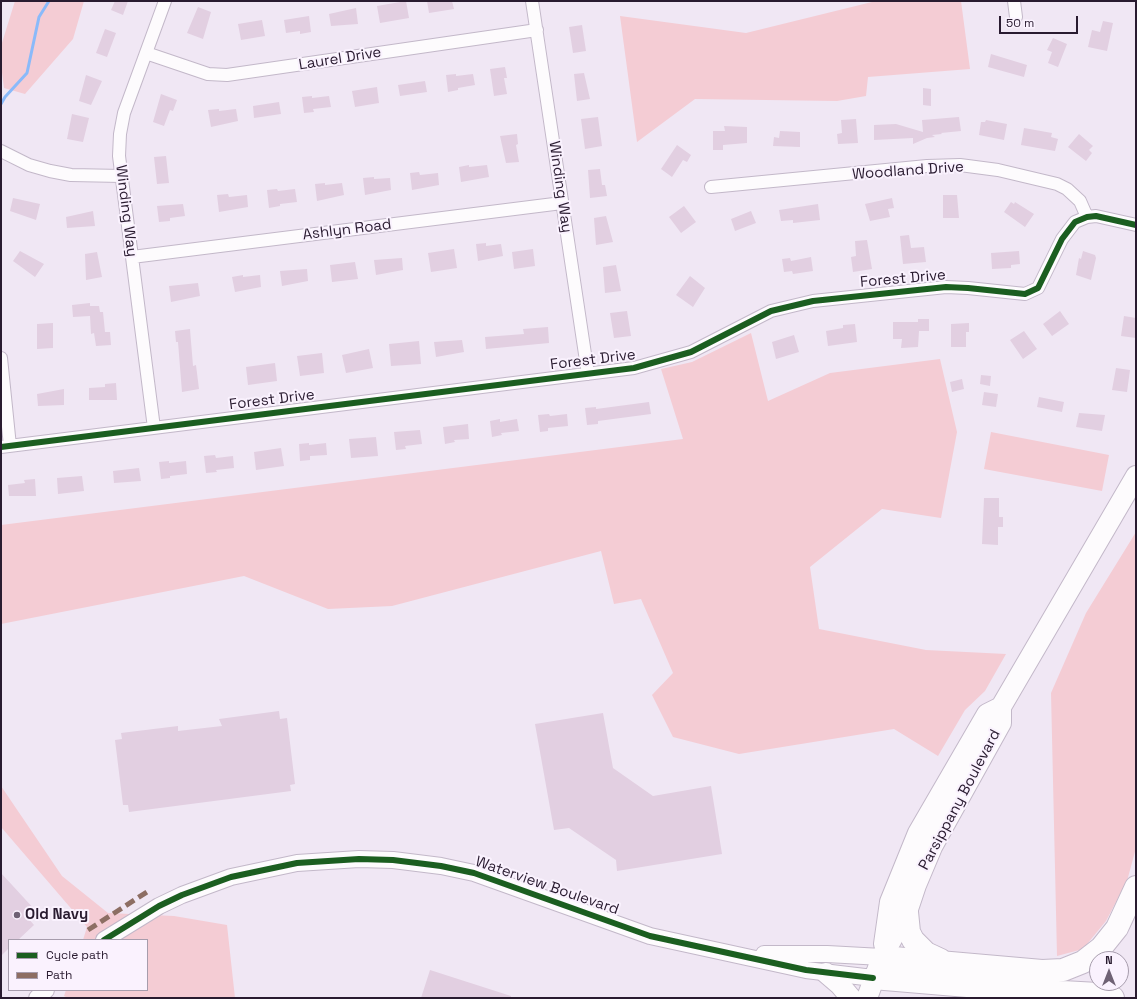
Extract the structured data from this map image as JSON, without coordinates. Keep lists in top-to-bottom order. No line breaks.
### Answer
{"streets":{"main road":["Parsippany Boulevard"],"street":["Laurel Drive","Woodland Drive","Winding Way","Ashlyn Road","Forest Drive","Waterview Boulevard"]},"crossings":[["Laurel Drive","Winding Way"],["Woodland Drive","Forest Drive"],["Winding Way","Ashlyn Road"],["Winding Way","Forest Drive"],["Parsippany Boulevard","Waterview Boulevard"]],"places":["Old Navy"],"legend":["Cycle path","Path"],"scale_bar":"50 m","north":"top"}
